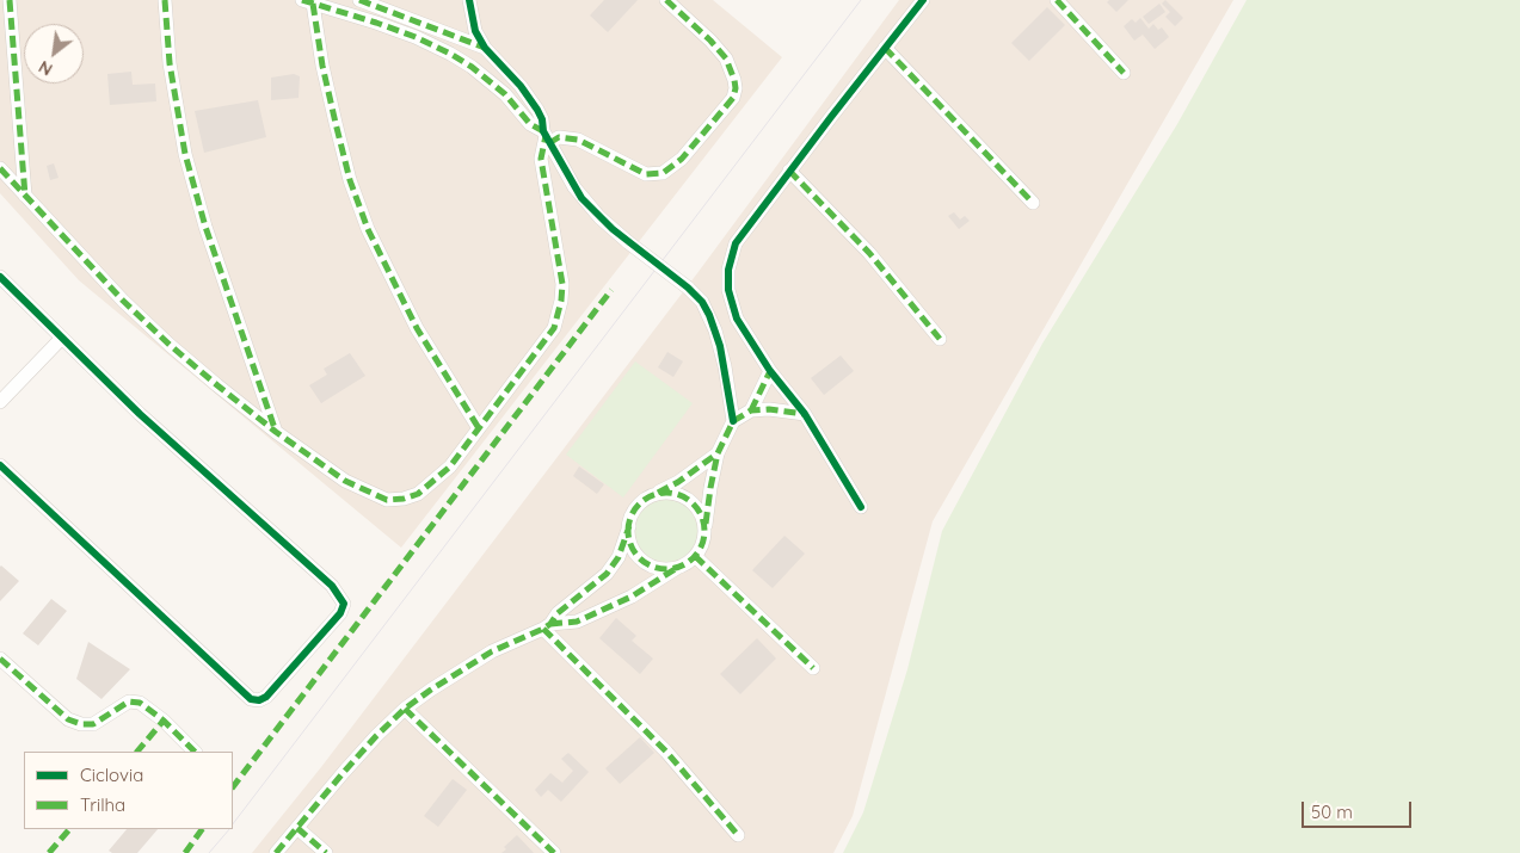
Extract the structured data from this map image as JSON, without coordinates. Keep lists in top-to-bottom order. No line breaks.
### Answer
{"legend":["Ciclovia","Trilha"],"scale_bar":"50 m","north":"bottom left"}
